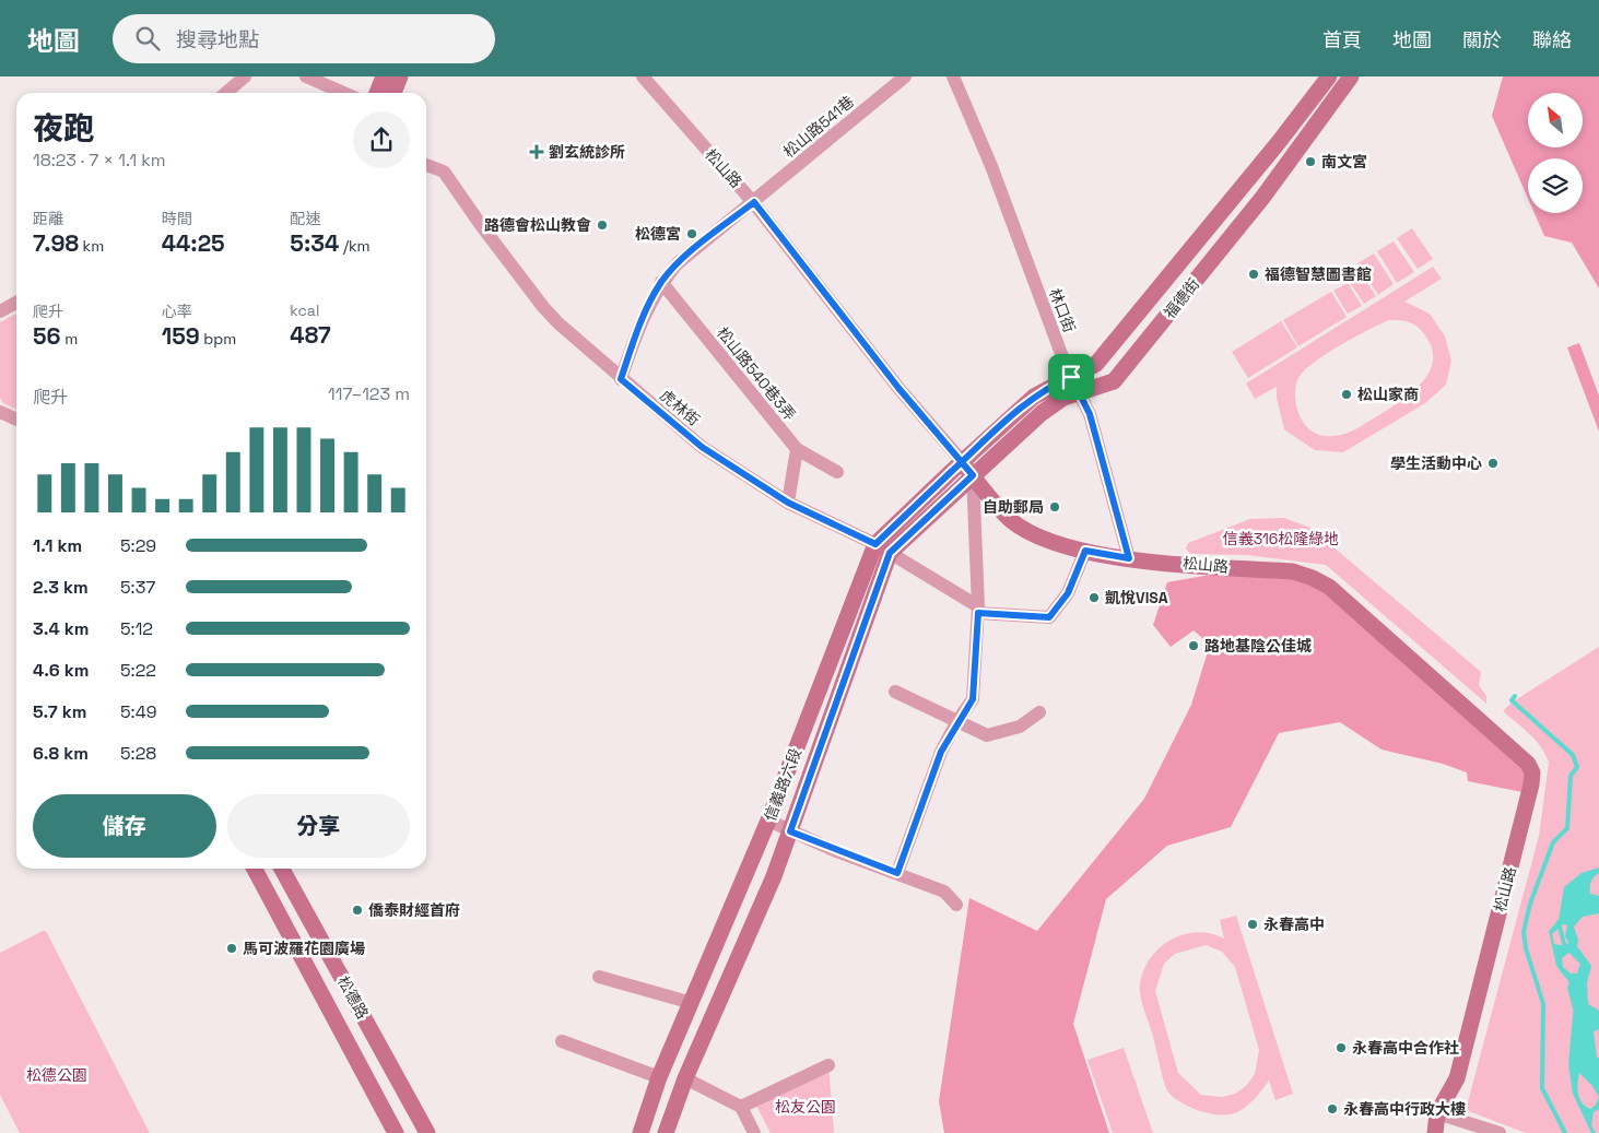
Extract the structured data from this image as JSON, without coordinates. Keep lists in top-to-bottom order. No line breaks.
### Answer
{"streets":{"street":["松山路541巷","松山路","福德街","林口街","松山路540巷3弄","虎林街","信義路六段","松德路"]},"crossings":[["松山路541巷","松山路"],["松山路541巷","松山路540巷3弄"],["松山路541巷","虎林街"],["松山路","福德街"],["松山路","林口街"],["松山路","信義路六段"],["福德街","林口街"],["福德街","信義路六段"],["虎林街","信義路六段"]],"parks":["信義316松隆綠地","松德公園","松友公園"],"places":{"health":["劉玄統診所"],"other":["南文宮","路德會松山教會","松德宮","福德智慧圖書館","松山家商","學生活動中心","自助郵局","凱悅VISA","路地基陰公佳城","僑泰財經首府","永春高中","馬可波羅花園廣場","永春高中合作社","永春高中行政大樓"]},"north":"top left","page":{"header":"地圖","search":"搜尋地點","nav":["首頁","地圖","關於","聯絡"],"heading":["夜跑","18:23 · 7 × 1.1 km"],"stats":[["距離","7.98 km"],["時間","44:25"],["配速","5:34 /km"],["爬升","56 m"],["心率","159 bpm"],["kcal","487"]],"chart":["爬升","117–123 m"],"list":[{"name":"1.1 km","note":"5:29"},{"name":"2.3 km","note":"5:37"},{"name":"3.4 km","note":"5:12"},{"name":"4.6 km","note":"5:22"},{"name":"5.7 km","note":"5:49"},{"name":"6.8 km","note":"5:28"}],"buttons":["儲存","分享"]}}
